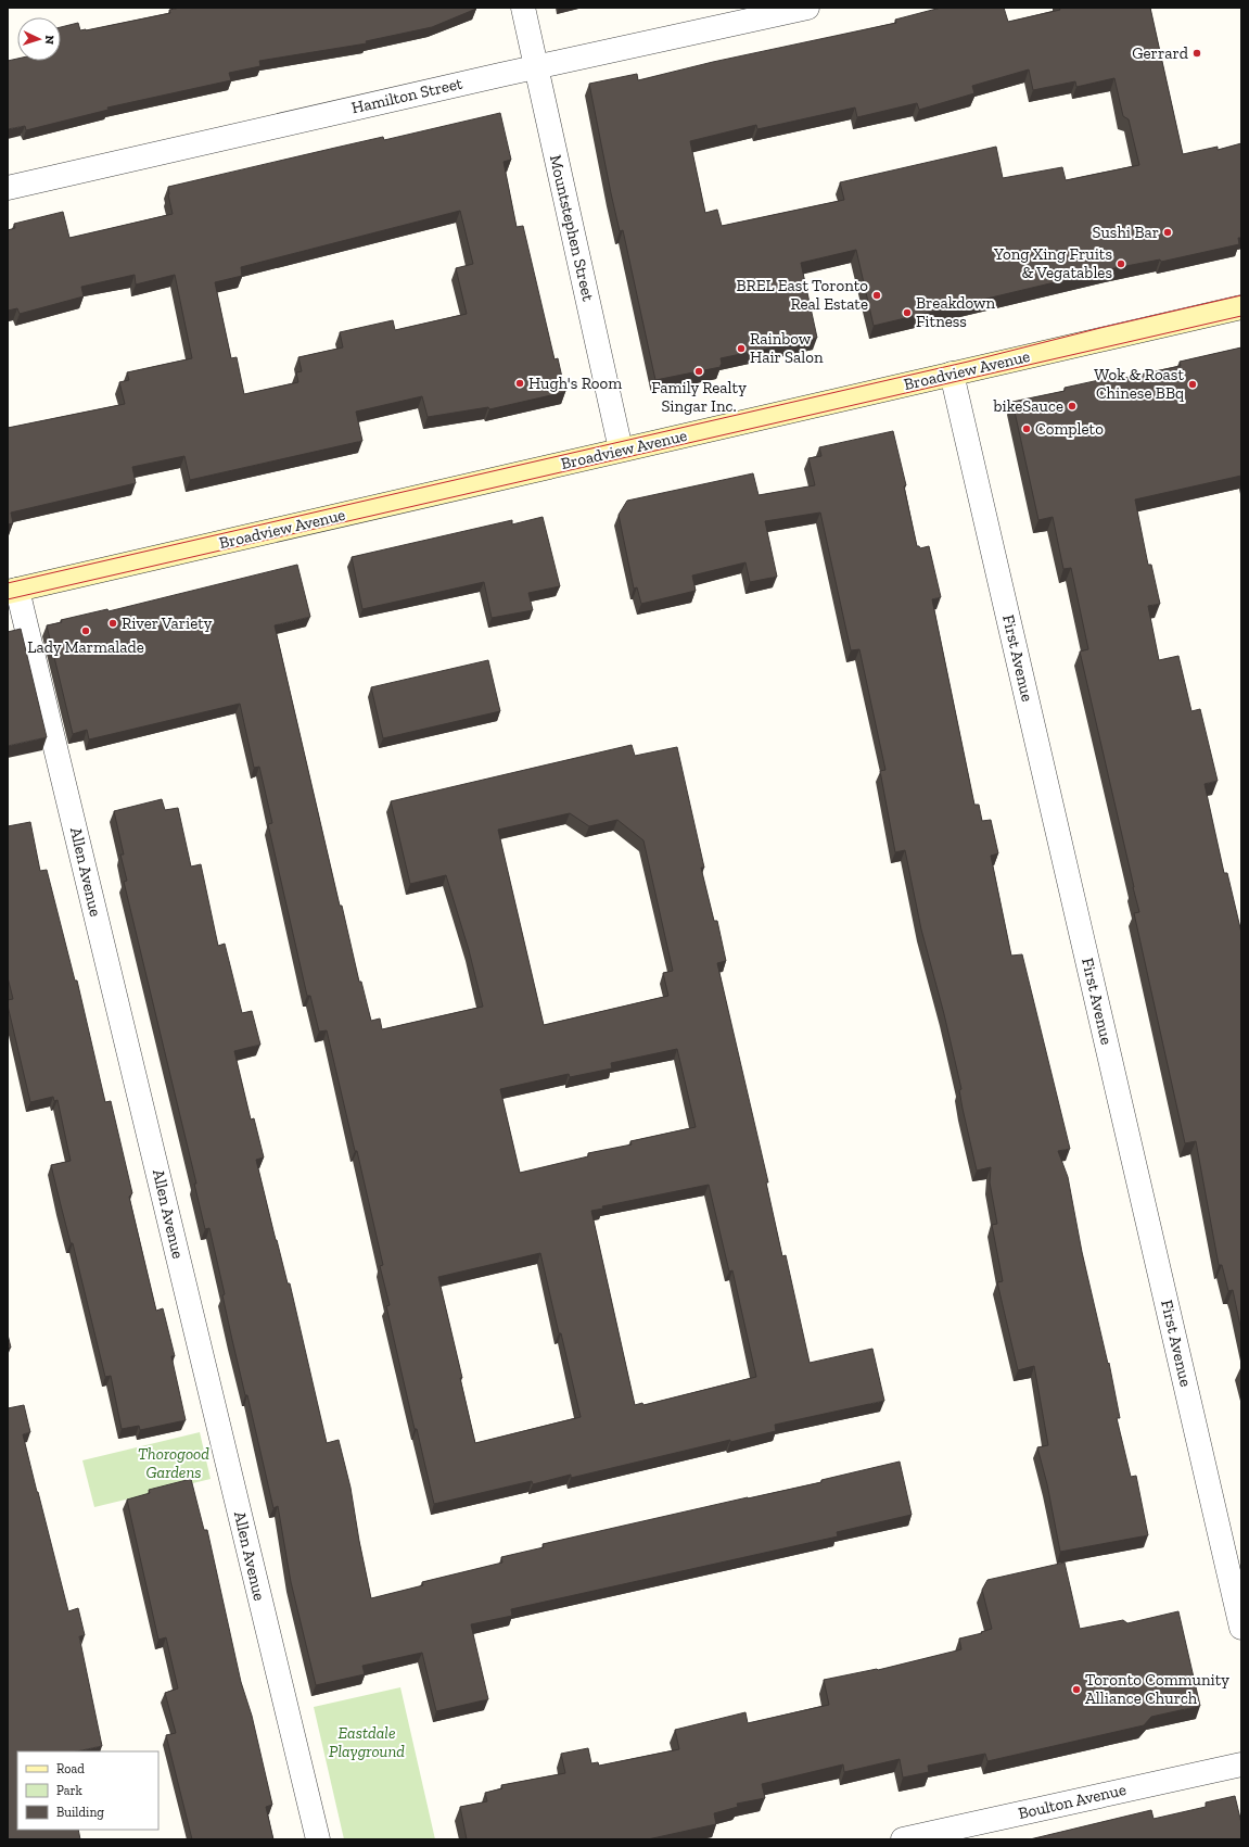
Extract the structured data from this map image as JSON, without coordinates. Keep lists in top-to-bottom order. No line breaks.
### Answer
{"streets":{"main road":["Broadview Avenue"],"street":["Hamilton Street","Mountstephen Street","First Avenue","Allen Avenue","Boulton Avenue"]},"crossings":[["Hamilton Street","Mountstephen Street"],["Mountstephen Street","Broadview Avenue"],["Broadview Avenue","First Avenue"],["Broadview Avenue","Allen Avenue"]],"parks":["Thorogood Gardens","Eastdale Playground"],"places":["Gerrard","Sushi Bar","Yong Xing Fruits & Vegatables","BREL East Toronto Real Estate","Breakdown Fitness","Rainbow Hair Salon","Family Realty Singar Inc.","Hugh's Room","Wok & Roast Chinese BBq","bikeSauce","Completo","River Variety","Lady Marmalade","Toronto Community Alliance Church"],"legend":["Road","Park","Building"],"north":"right"}
